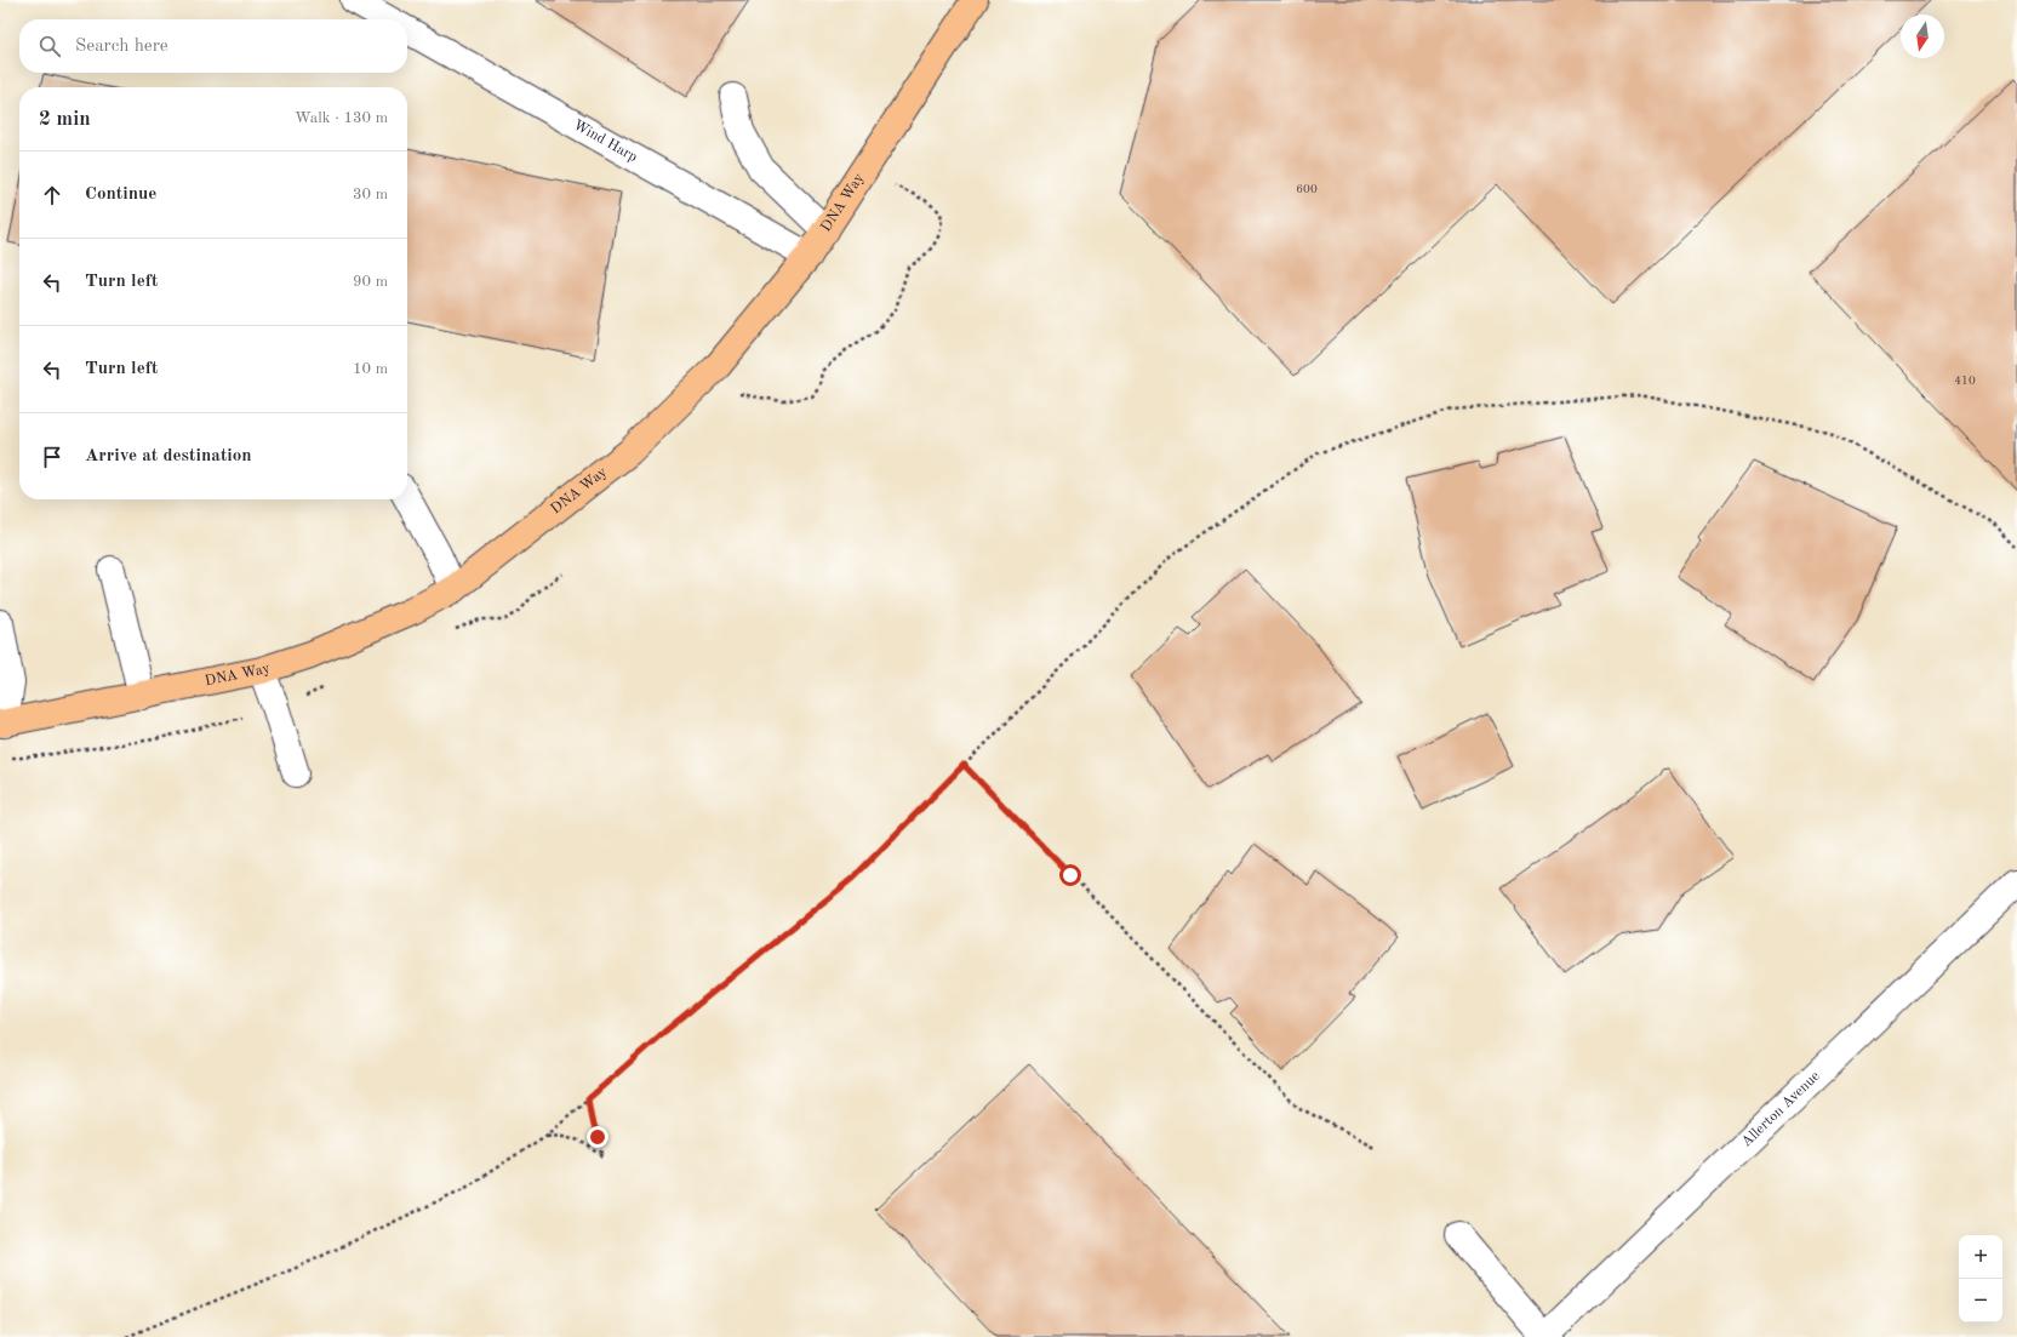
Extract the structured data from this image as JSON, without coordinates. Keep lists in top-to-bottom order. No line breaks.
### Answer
{"streets":{"main road":["DNA Way"],"street":["Wind Harp","Allerton Avenue"]},"crossings":[["Wind Harp","DNA Way"]],"house_numbers":["600","410"],"north":"bottom","page":{"search":"Search here","heading":["2 min","Walk · 130 m"],"list":[["Continue","30 m"],["Turn left","90 m"],["Turn left","10 m"],"Arrive at destination"],"map_buttons":["+","−"]}}
